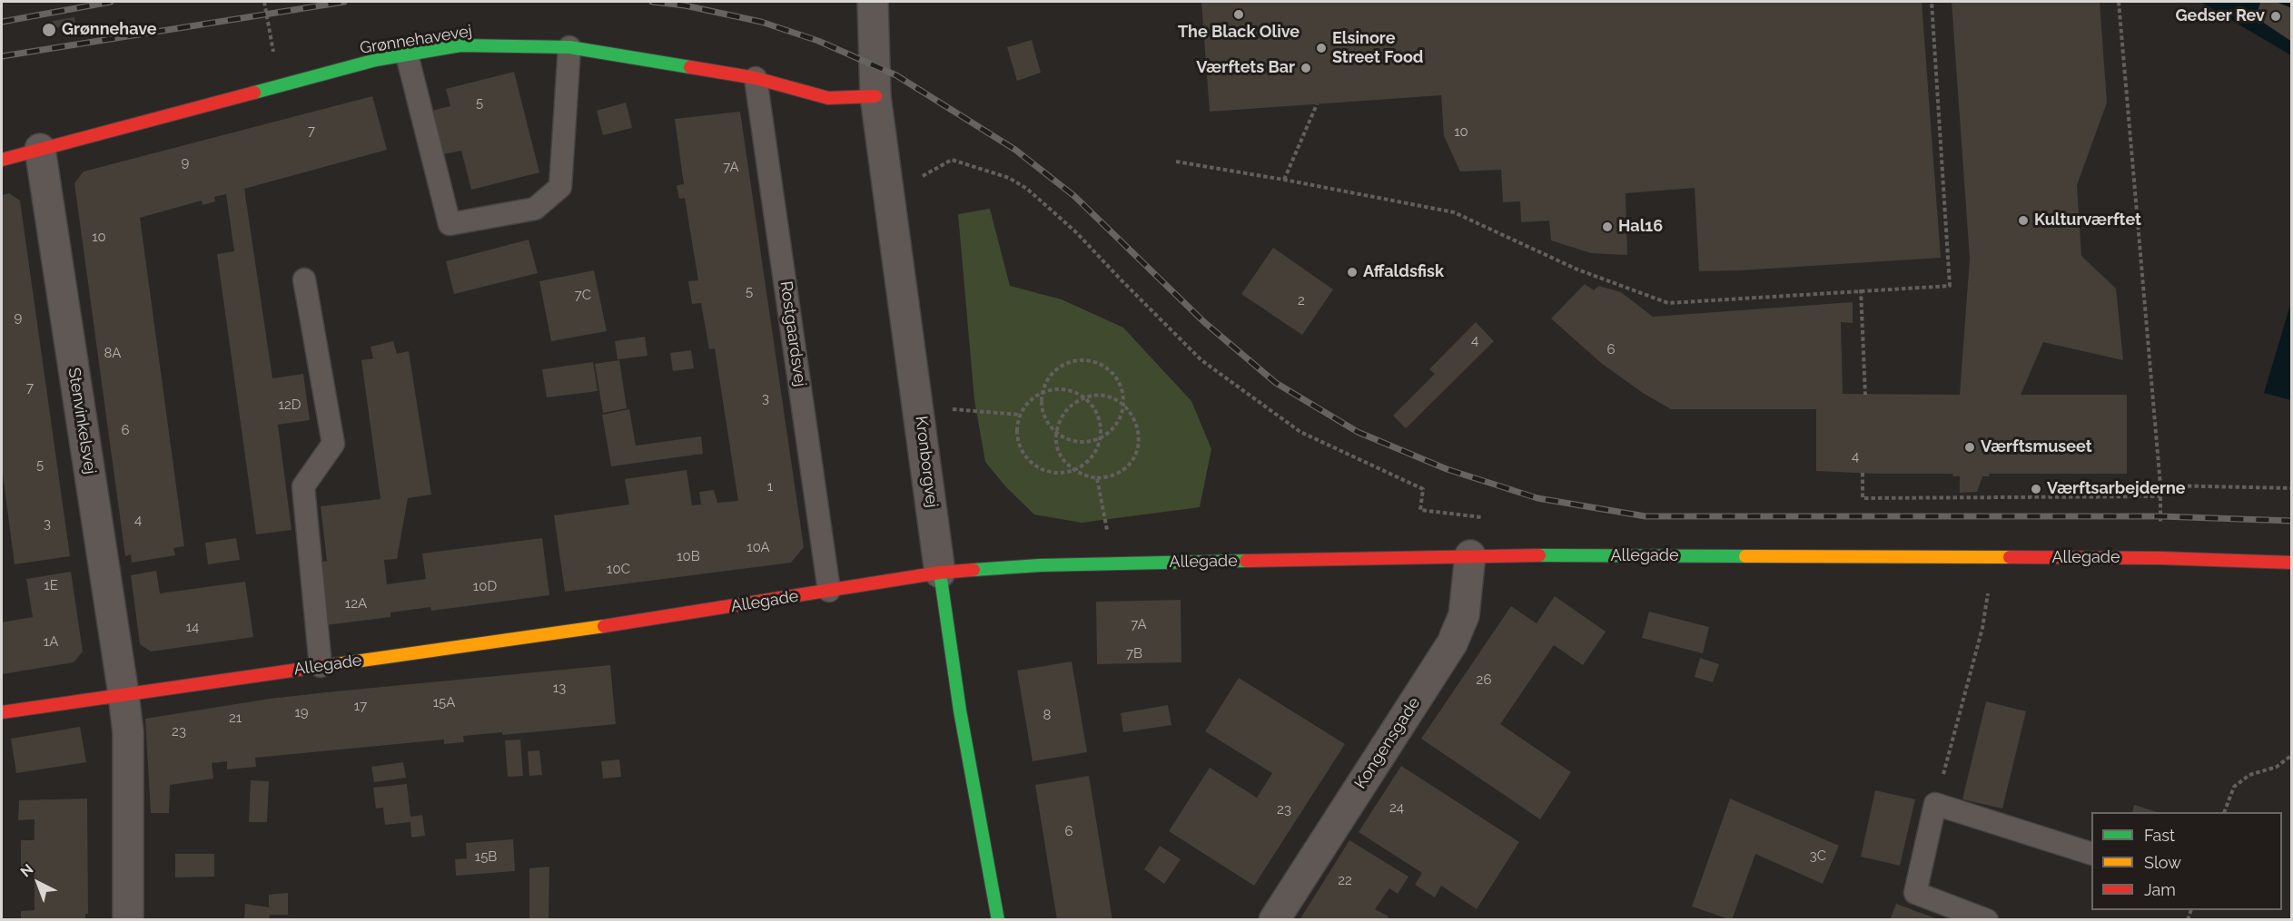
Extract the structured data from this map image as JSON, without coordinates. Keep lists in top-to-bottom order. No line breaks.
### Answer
{"streets":{"main road":["Grønnehavevej","Kronborgvej","Allegade"],"street":["Stenvinkelsvej","Kongensgade"],"lane":["Rostgaardsvej"]},"crossings":[["Grønnehavevej","Rostgaardsvej"],["Grønnehavevej","Stenvinkelsvej"],["Grønnehavevej","Kronborgvej"],["Rostgaardsvej","Allegade"],["Stenvinkelsvej","Allegade"],["Kronborgvej","Allegade"],["Allegade","Kongensgade"]],"places":["The Black Olive","Gedser Rev","Grønnehave","Elsinore Street Food","Værftets Bar","Kulturværftet","Hal16","Affaldsfisk","Værftsmuseet","Værftsarbejderne"],"house_numbers":["5","7","10","9","7A","10","5","7C","2","9","4","6","8A","7","3","12D","6","4","5","1","4","3","10A","10B","10C","1E","10D","12A","7A","14","1A","7B","26","13","15A","17","19","8","21","23","24","23","6","3C","15B","22"],"legend":["Fast","Slow","Jam"],"north":"top left"}
